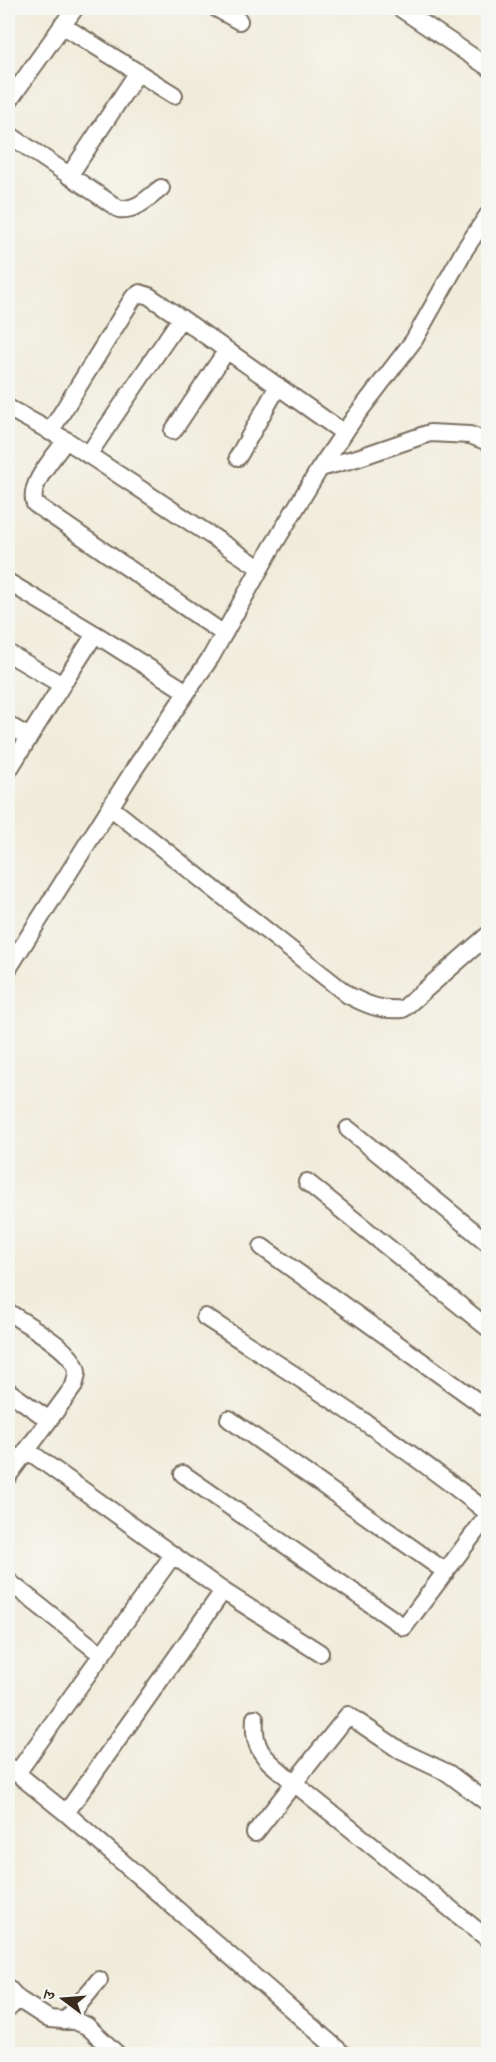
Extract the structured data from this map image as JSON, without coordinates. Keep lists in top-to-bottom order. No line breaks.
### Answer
{"north":"left"}
